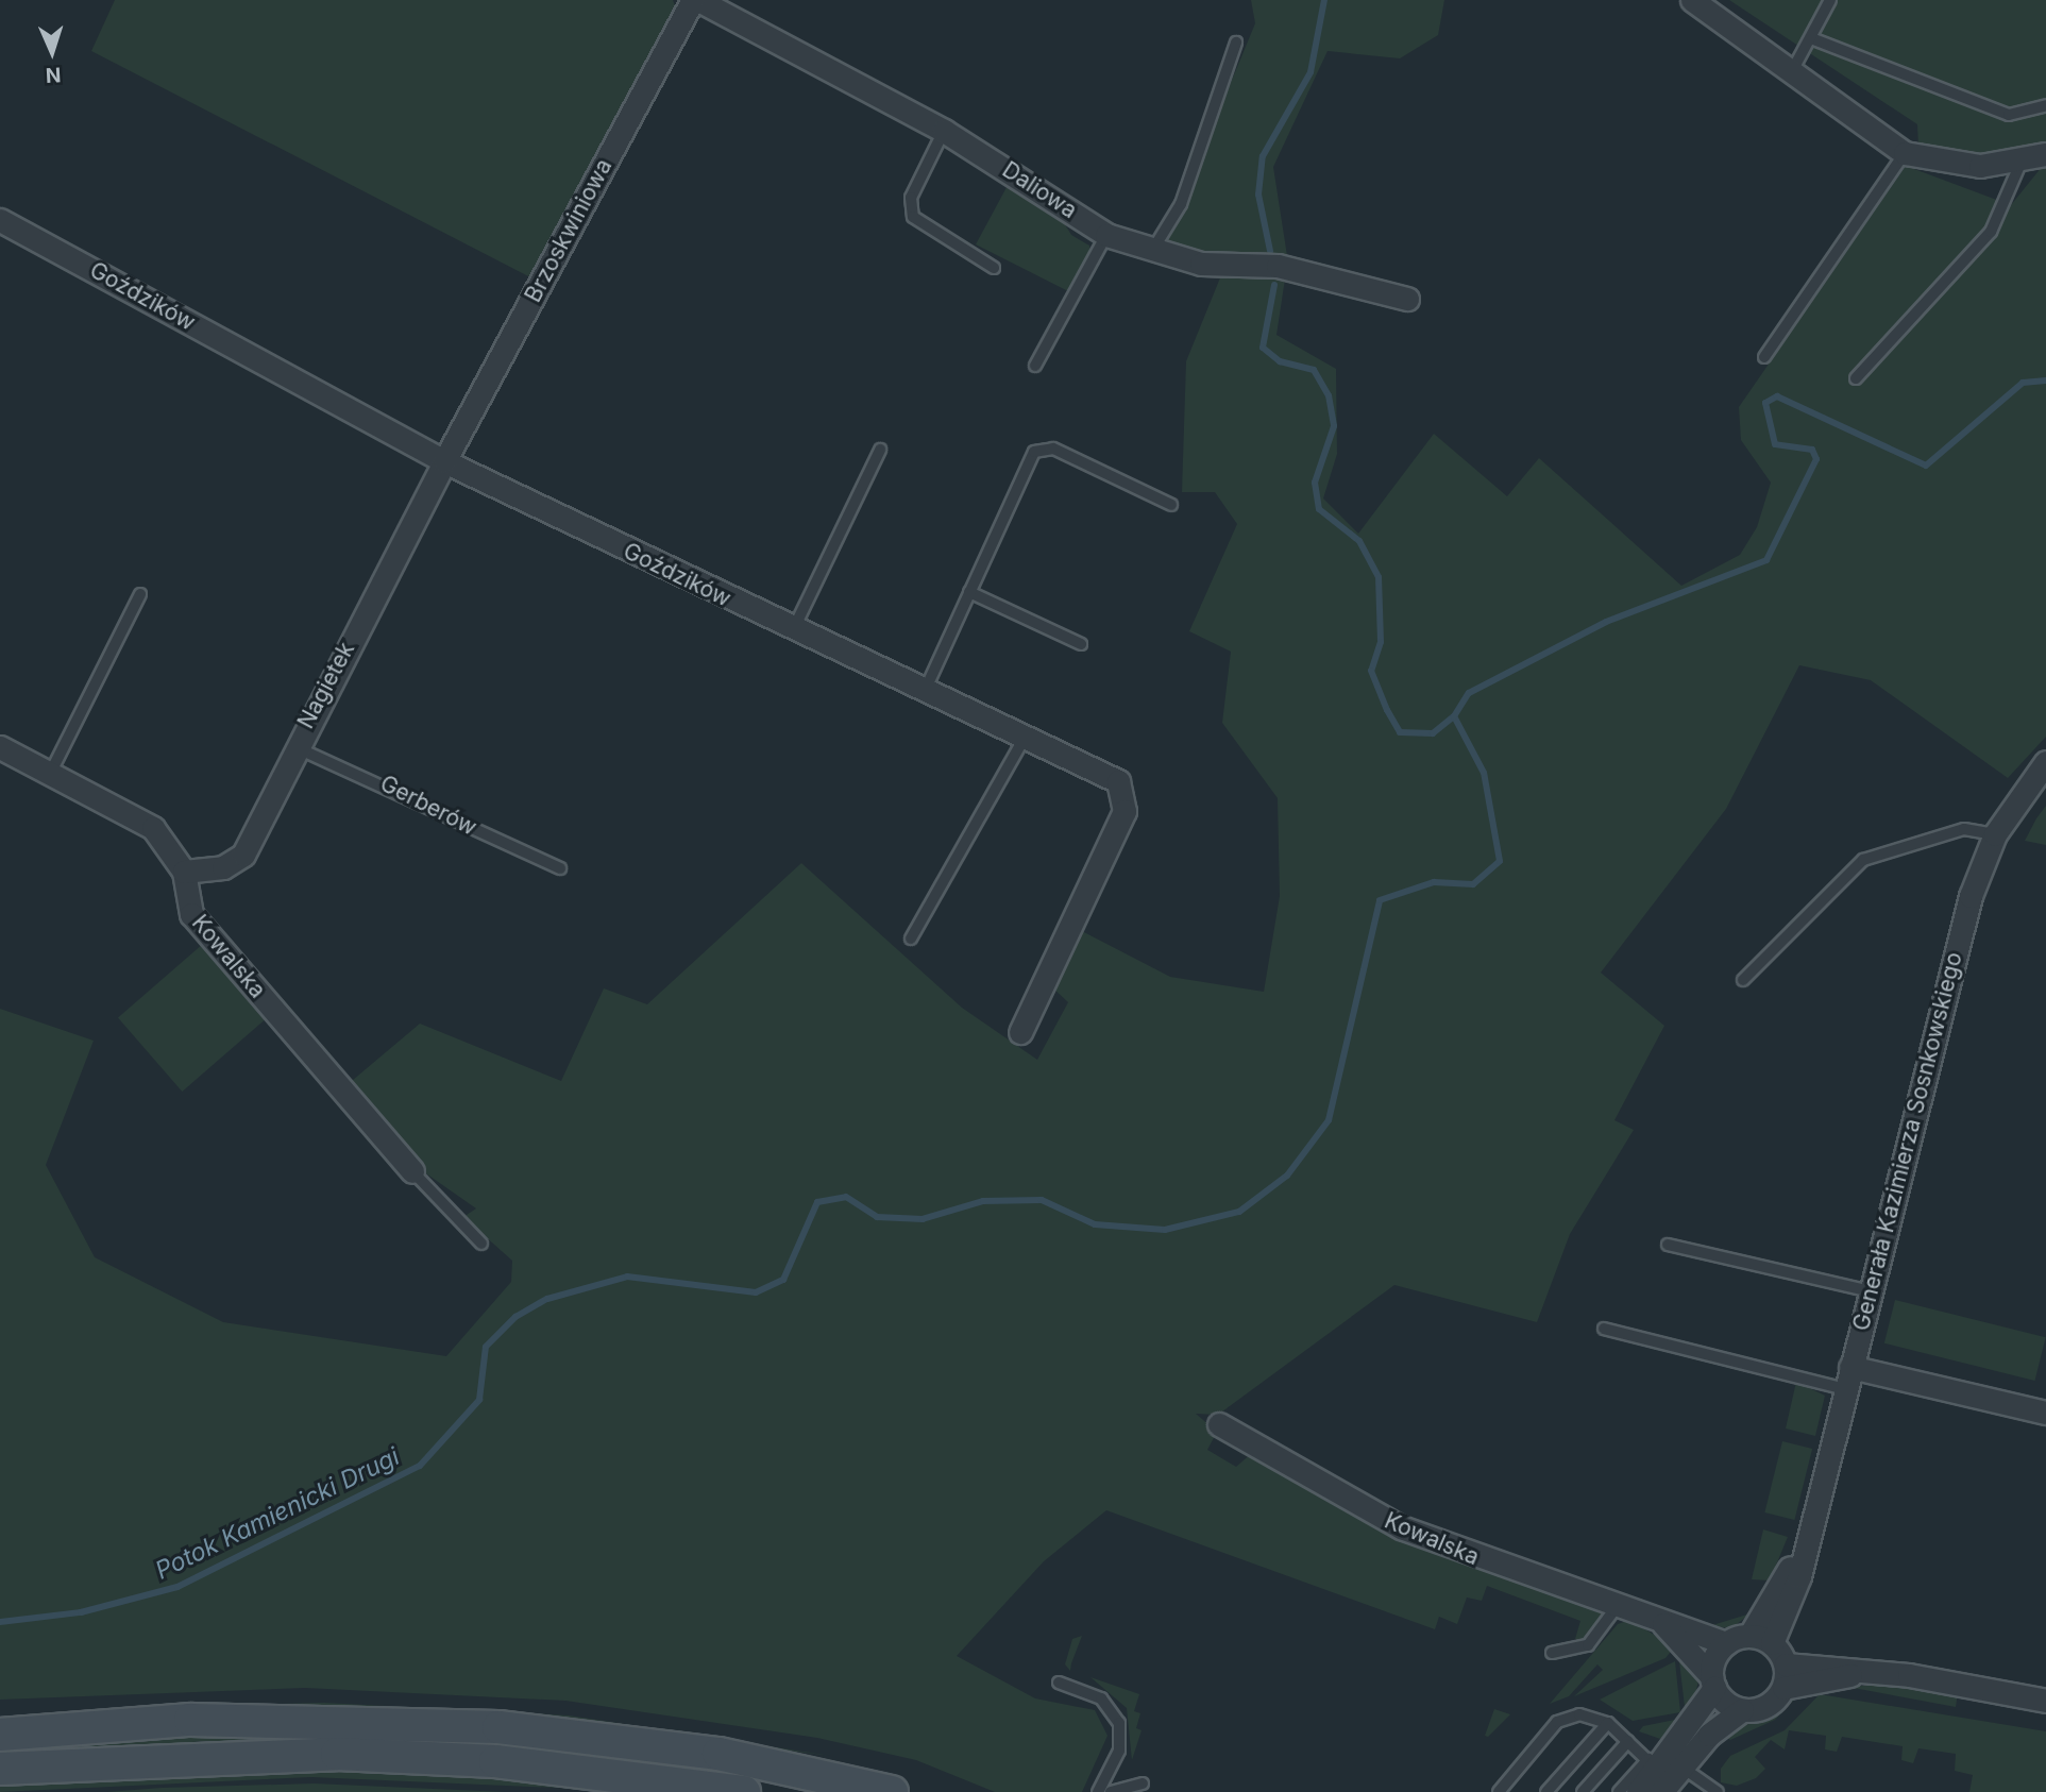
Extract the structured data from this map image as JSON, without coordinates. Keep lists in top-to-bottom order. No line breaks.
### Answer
{"streets":{"street":["Daliowa","Brzoskwiniowa","Goździków","Nagietek","Kowalska","Generała Kazimierza Sosnkowskiego"],"lane":["Gerberów"]},"crossings":[["Daliowa","Brzoskwiniowa"],["Brzoskwiniowa","Goździków"],["Brzoskwiniowa","Nagietek"],["Goździków","Nagietek"],["Nagietek","Gerberów"],["Nagietek","Kowalska"],["Kowalska","Generała Kazimierza Sosnkowskiego"]],"water":["Potok Kamienicki Drugi"],"north":"bottom"}
